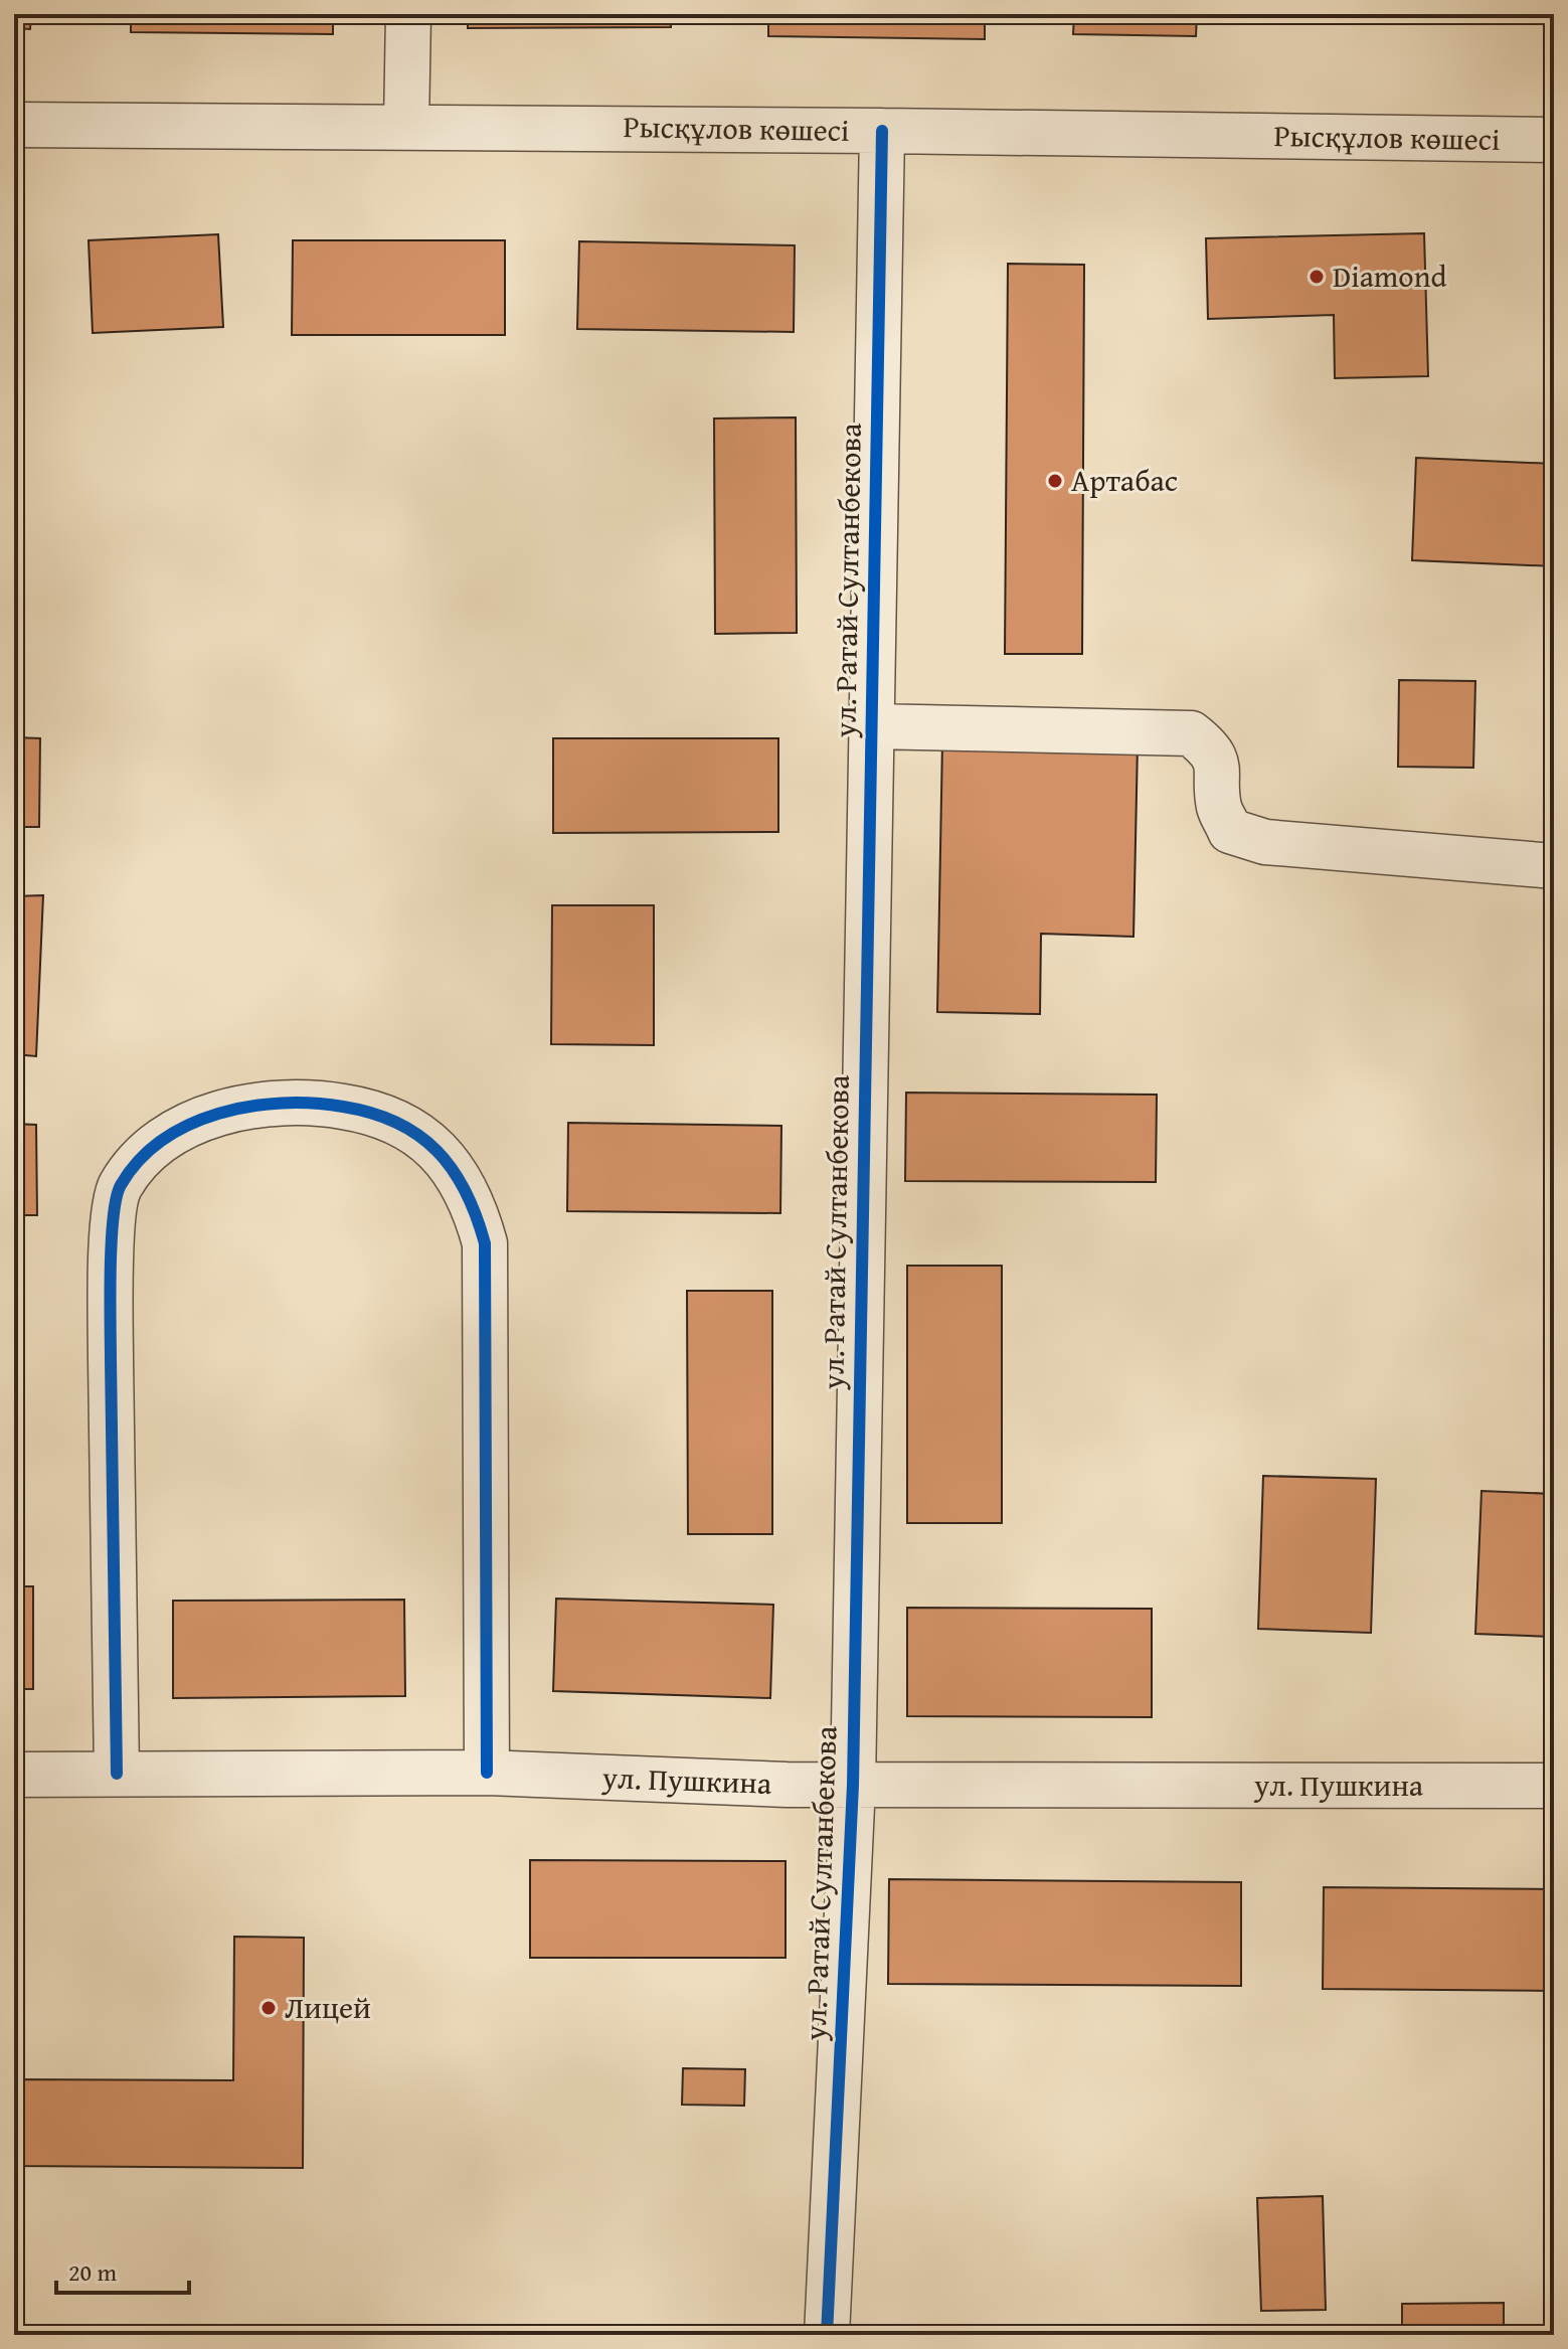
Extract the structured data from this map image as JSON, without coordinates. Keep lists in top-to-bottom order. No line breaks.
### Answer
{"streets":{"street":["Рысқұлов көшесі","ул. Ратай Султанбекова","ул. Пушкина"]},"crossings":[["Рысқұлов көшесі","ул. Ратай Султанбекова"],["ул. Ратай Султанбекова","ул. Пушкина"]],"places":["Diamond","Артабас","Лицей"],"scale_bar":"20 m"}
